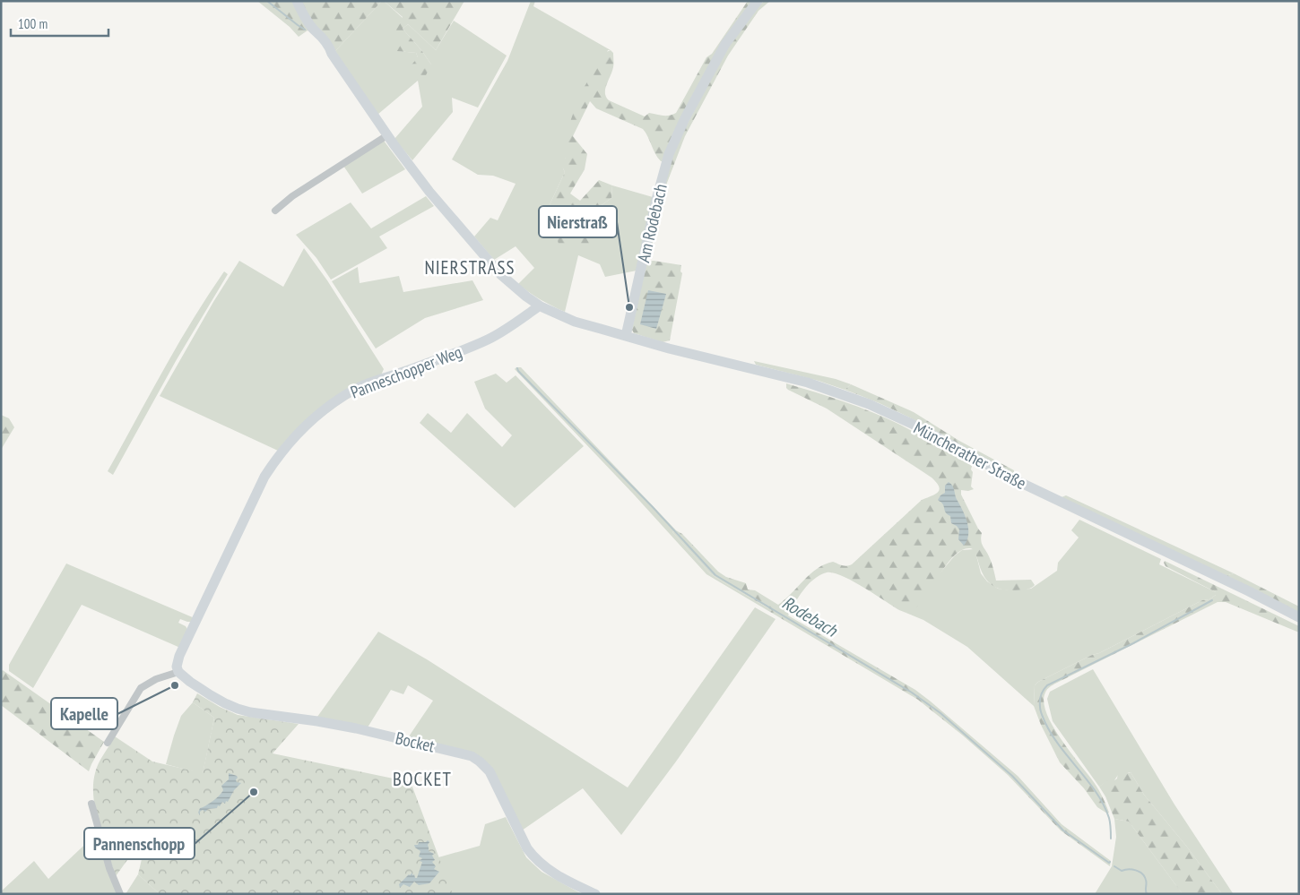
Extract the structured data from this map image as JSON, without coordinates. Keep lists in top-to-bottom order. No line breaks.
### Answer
{"streets":{"street":["Am Rodebach","Panneschopper Weg","Müncherather Straße","Bocket"]},"crossings":[["Am Rodebach","Müncherather Straße"],["Panneschopper Weg","Bocket"]],"districts":["NIERSTRASS","BOCKET"],"water":["Rodebach"],"places":["Nierstraß","Kapelle","Pannenschopp"],"scale_bar":"100 m"}
